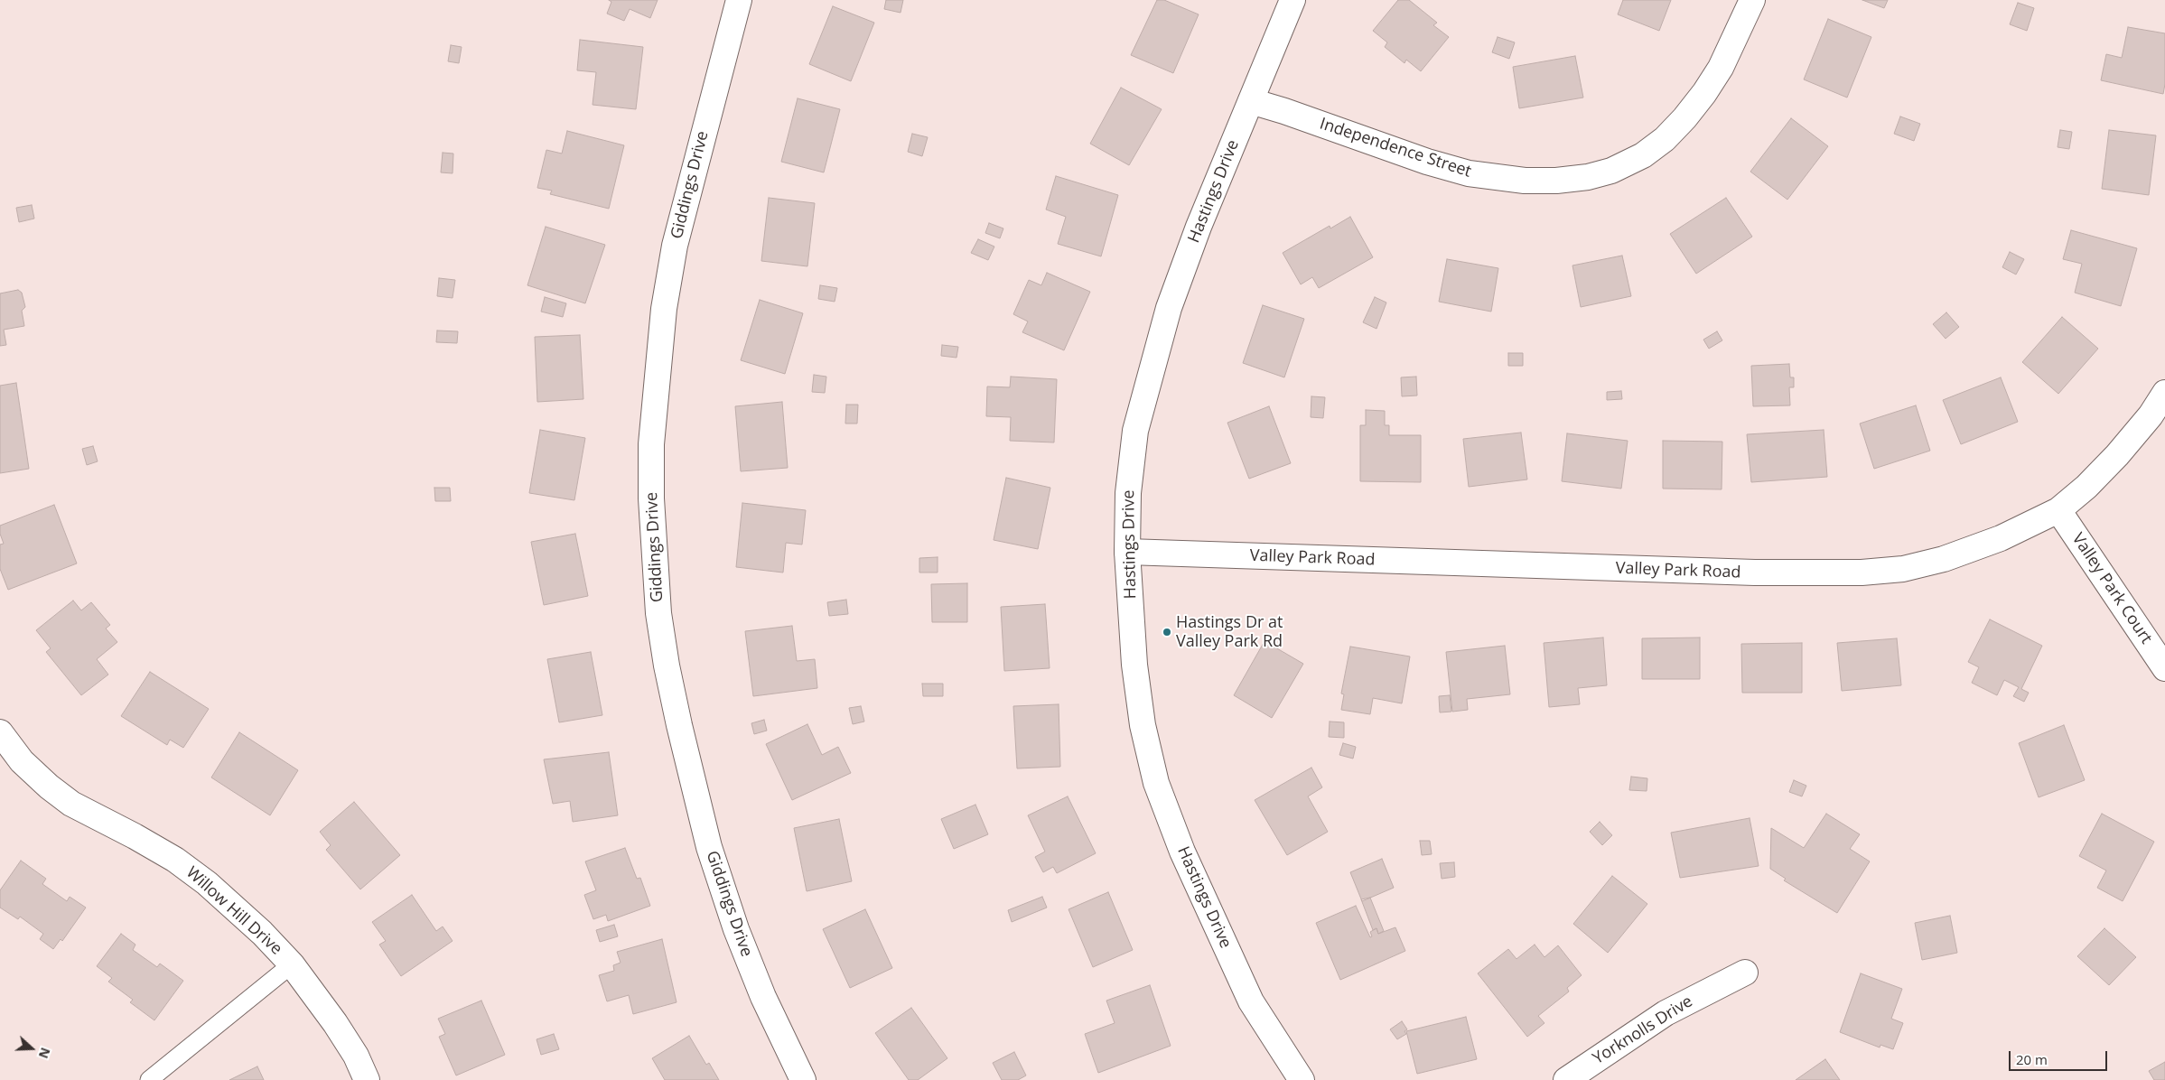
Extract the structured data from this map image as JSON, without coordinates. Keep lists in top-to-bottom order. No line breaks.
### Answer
{"streets":{"street":["Independence Street","Giddings Drive","Hastings Drive","Valley Park Road","Valley Park Court","Willow Hill Drive","Yorknolls Drive"]},"crossings":[["Independence Street","Hastings Drive"],["Hastings Drive","Valley Park Road"],["Valley Park Road","Valley Park Court"]],"places":["Hastings Dr at Valley Park Rd"],"scale_bar":"20 m","north":"right"}
